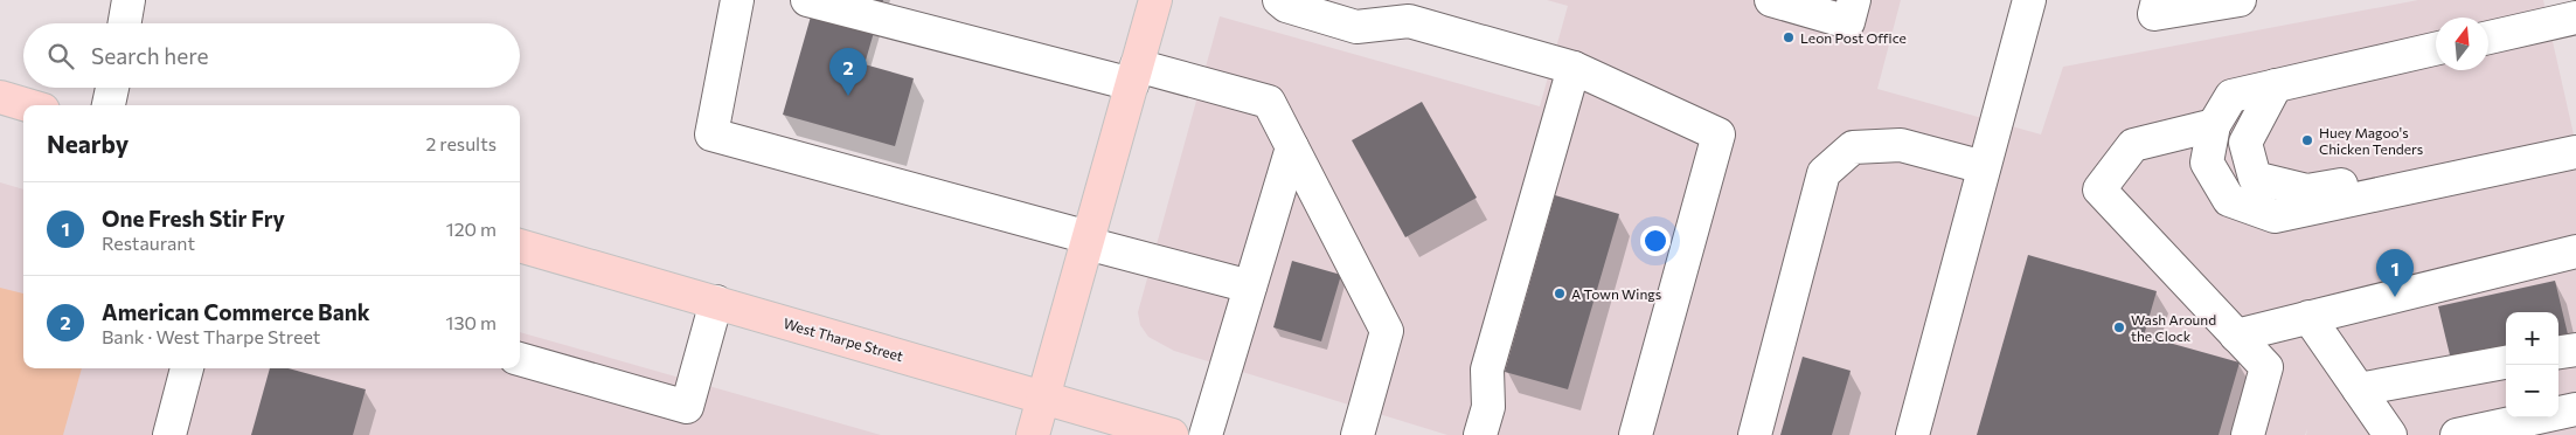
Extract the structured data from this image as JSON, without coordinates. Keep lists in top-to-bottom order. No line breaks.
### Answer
{"streets":{"main road":["West Tharpe Street"]},"places":["Leon Post Office","Huey Magoo's Chicken Tenders","A Town Wings","Wash Around the Clock"],"north":"top","page":{"search":"Search here","pins":["2","1"],"heading":["Nearby","2 results"],"list":[{"mark":"1","name":"One Fresh Stir Fry","note":"Restaurant","value":"120 m"},{"mark":"2","name":"American Commerce Bank","note":"Bank · West Tharpe Street","value":"130 m"}],"map_buttons":["+","−"]}}
